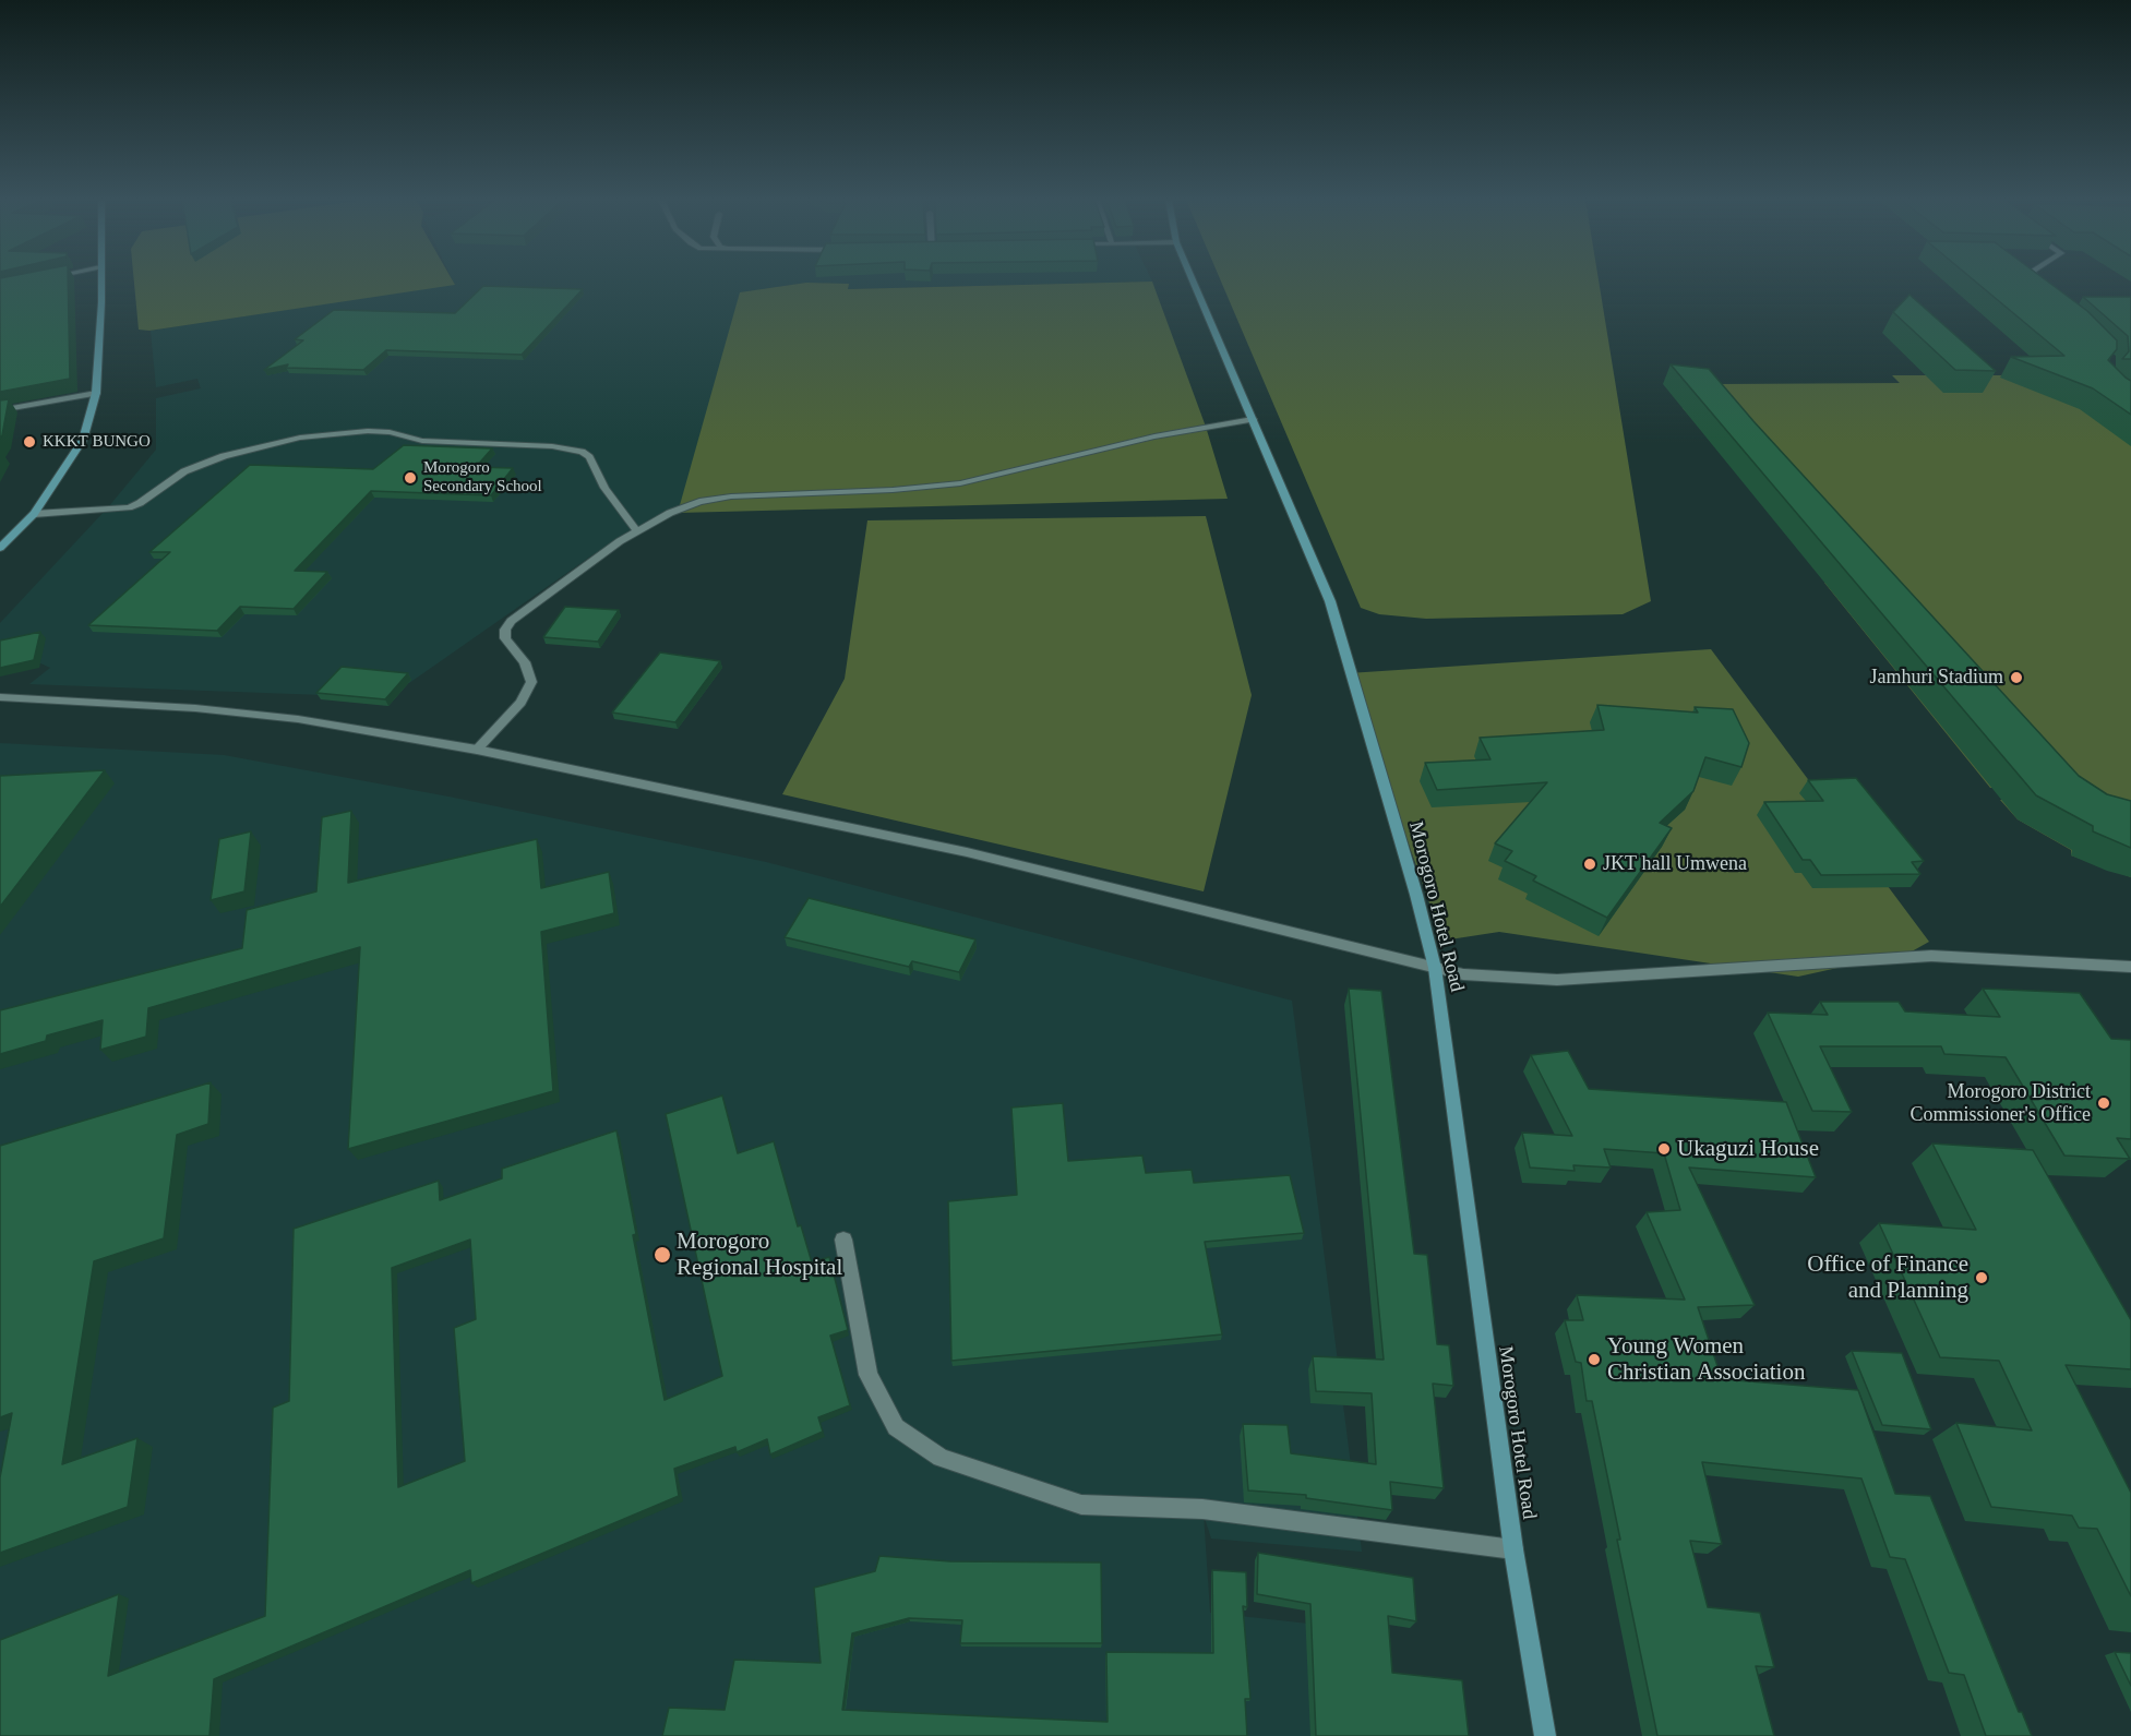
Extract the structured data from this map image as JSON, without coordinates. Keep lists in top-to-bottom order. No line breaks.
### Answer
{"streets":{"street":["Morogoro Hotel Road"]},"places":["KKKT BUNGO","Morogoro Secondary School","Jamhuri Stadium","JKT hall Umwena","Morogoro District Commissioner's Office","Ukaguzi House","Morogoro Regional Hospital","Office of Finance and Planning","Young Women Christian Association"]}
